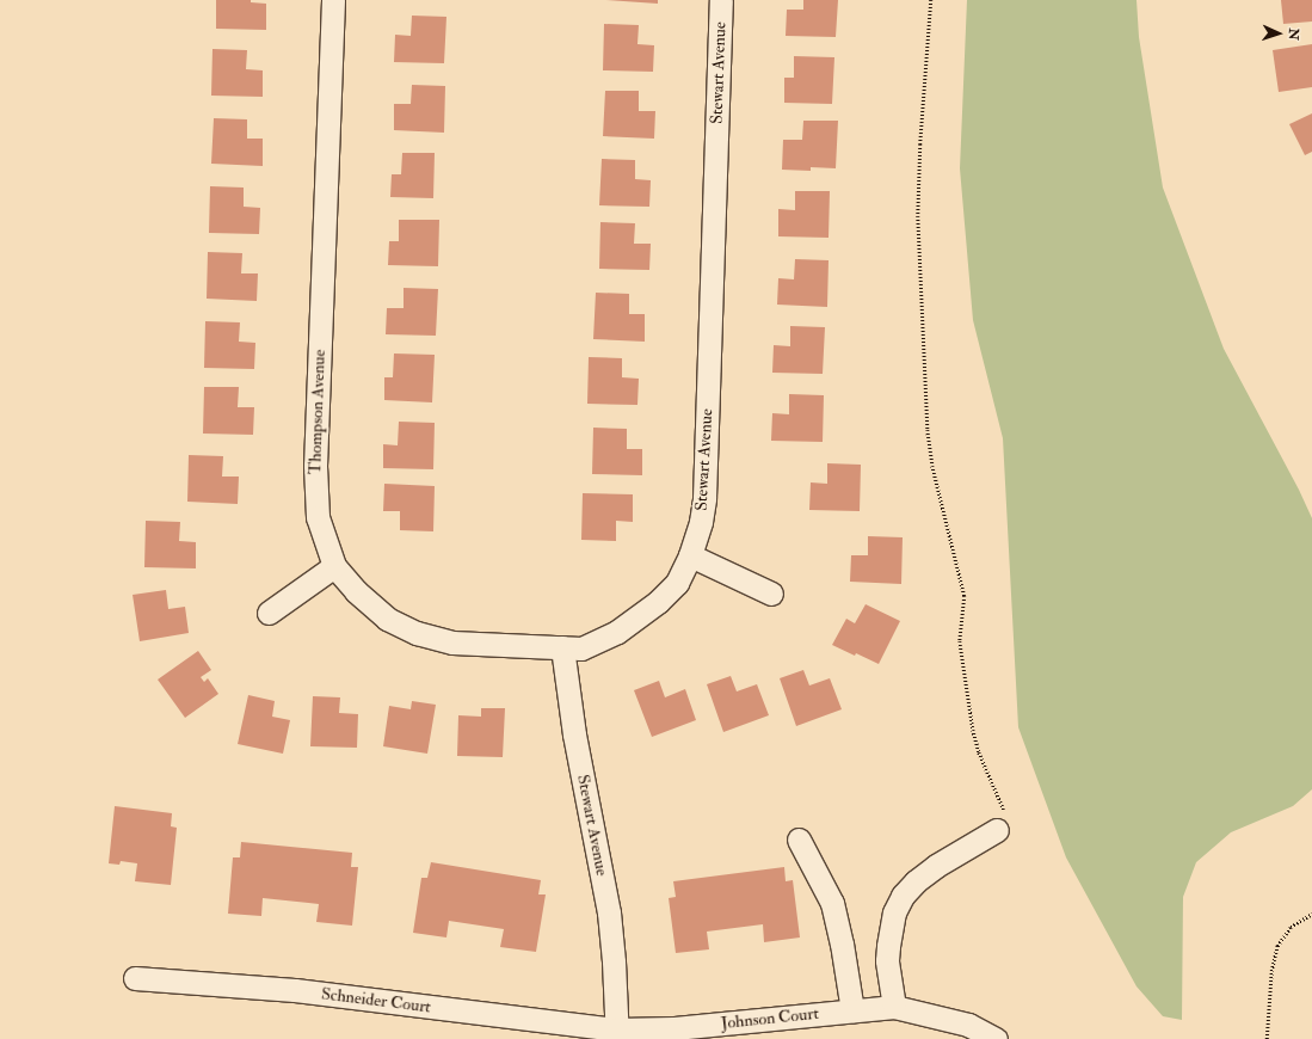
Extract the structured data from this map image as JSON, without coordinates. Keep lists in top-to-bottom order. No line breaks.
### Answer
{"streets":{"street":["Stewart Avenue","Thompson Avenue","Schneider Court","Johnson Court"]},"crossings":[["Stewart Avenue","Thompson Avenue"],["Stewart Avenue","Schneider Court"],["Stewart Avenue","Johnson Court"],["Schneider Court","Johnson Court"]],"north":"right"}
